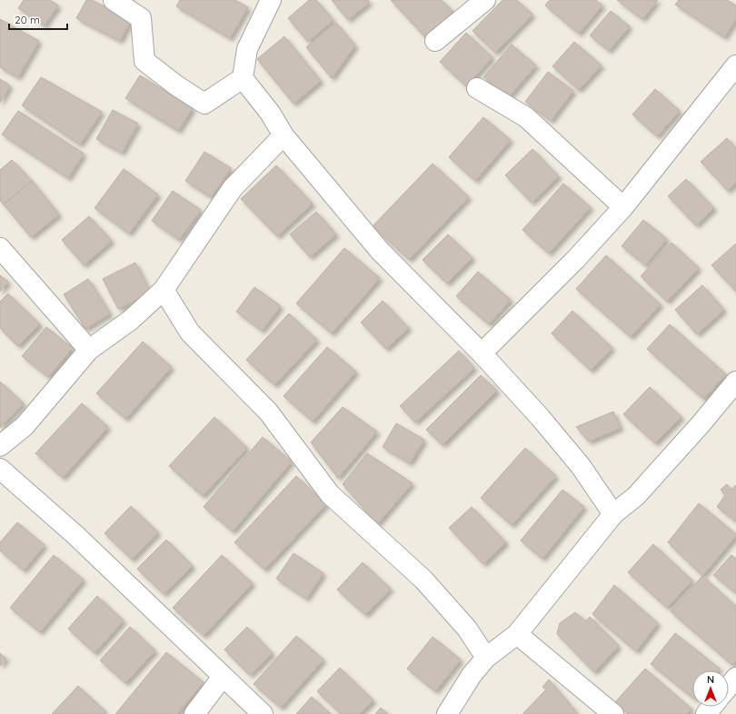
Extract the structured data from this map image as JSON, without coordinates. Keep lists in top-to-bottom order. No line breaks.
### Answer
{"scale_bar":"20 m","north":"top"}
